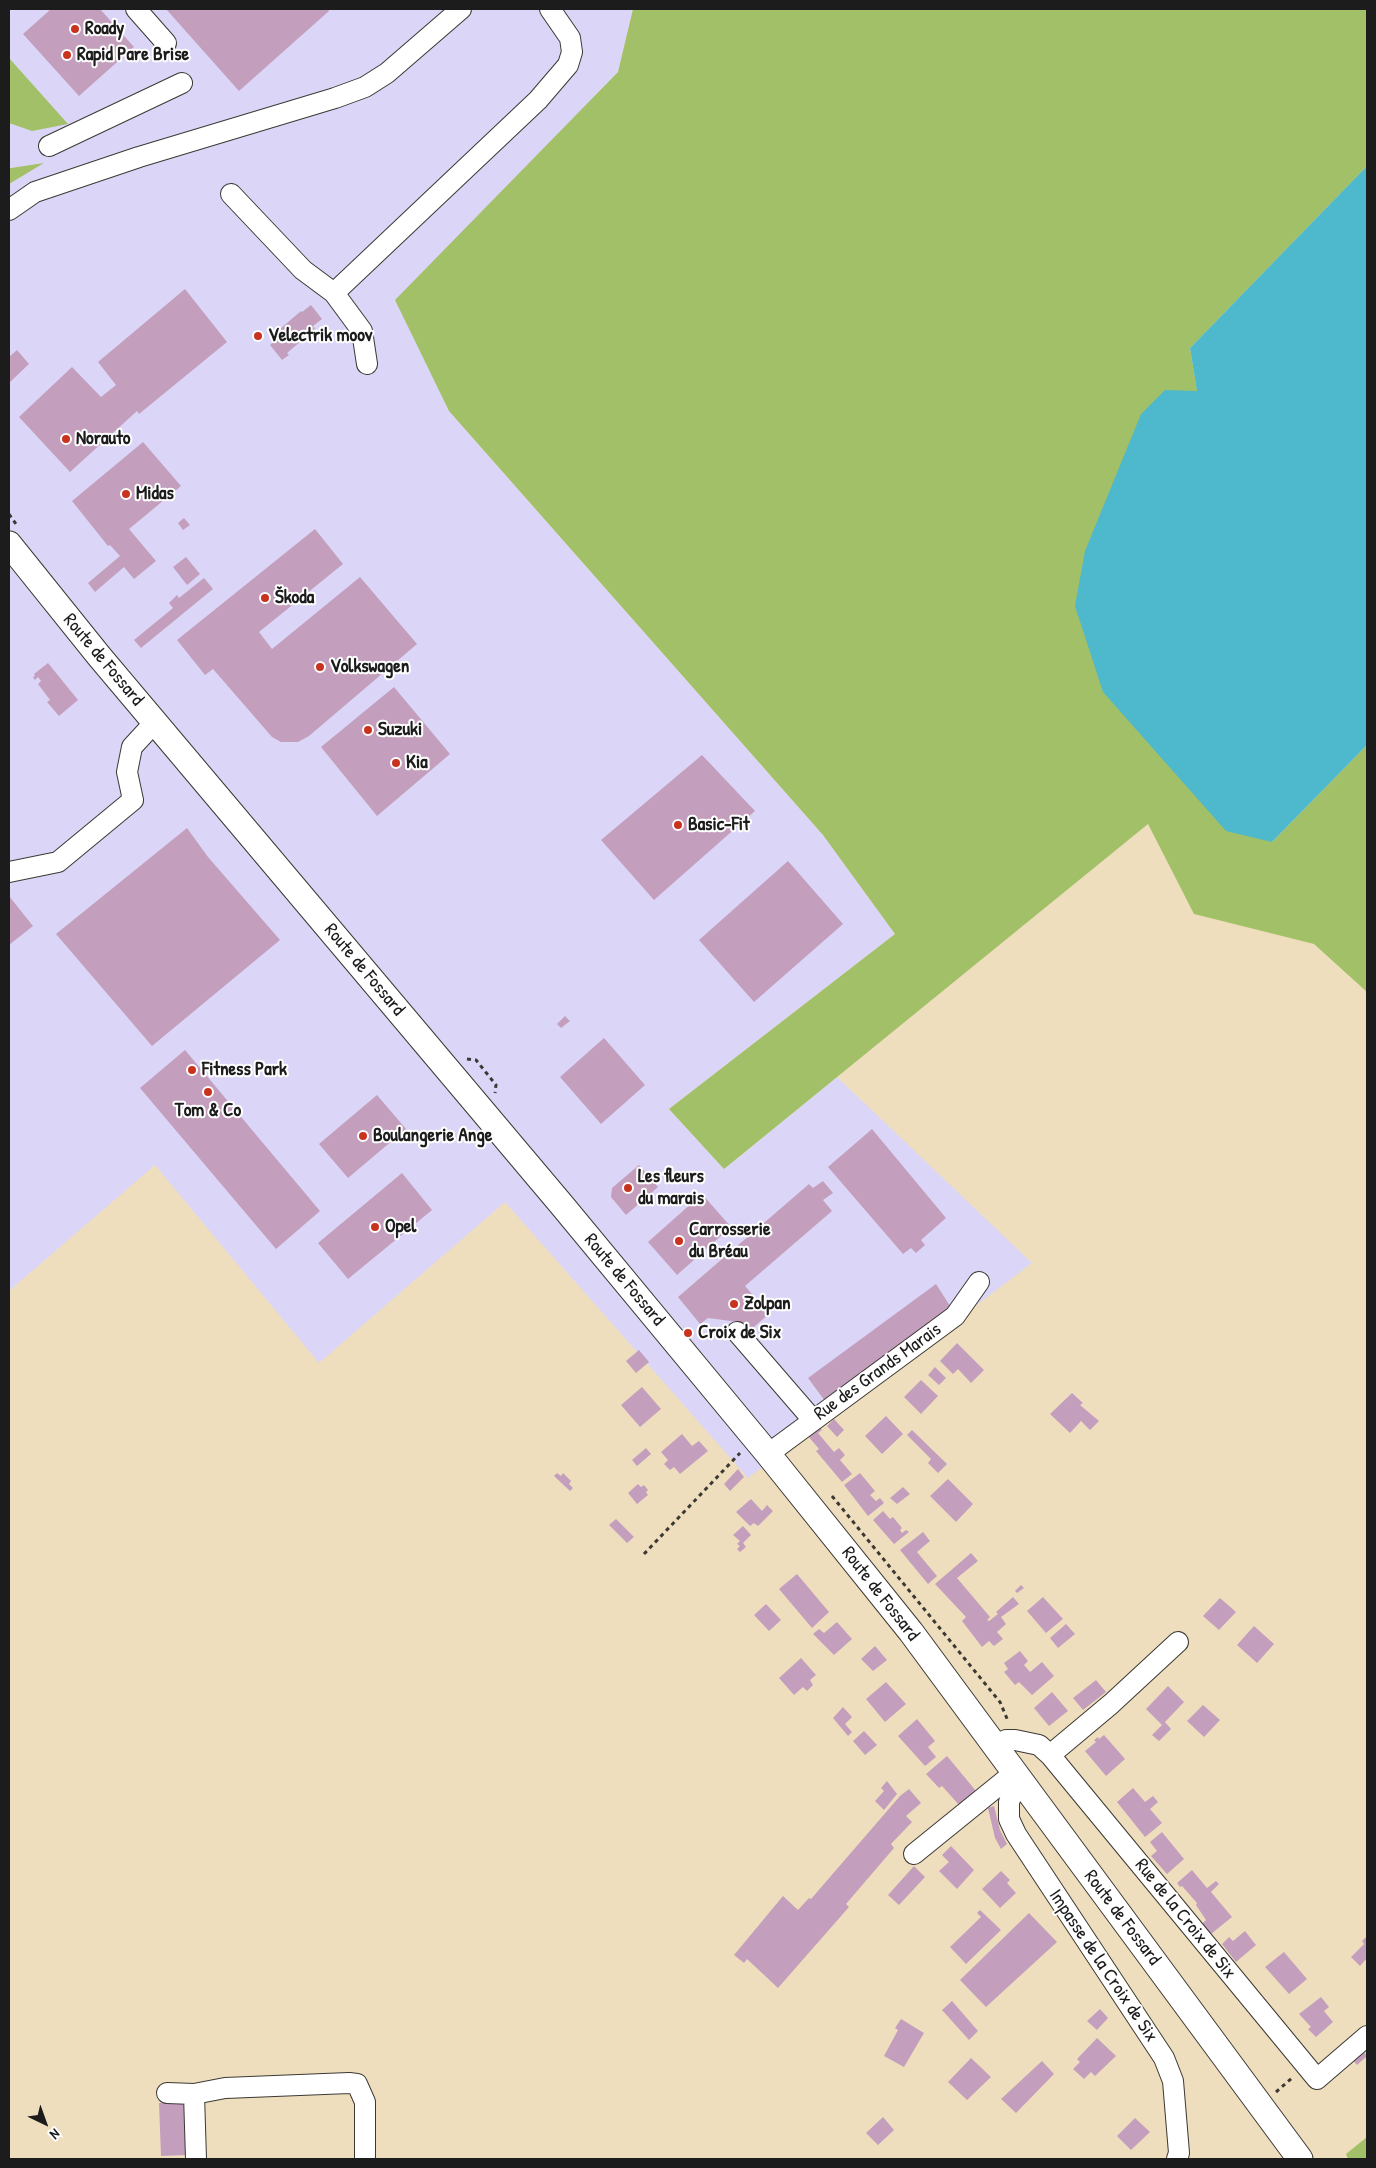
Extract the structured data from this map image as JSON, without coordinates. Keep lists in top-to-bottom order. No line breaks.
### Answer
{"streets":{"main road":["Route de Fossard"],"street":["Rue des Grands Marais","Rue de la Croix de Six","Impasse de la Croix de Six"]},"crossings":[["Route de Fossard","Rue des Grands Marais"],["Route de Fossard","Rue de la Croix de Six"],["Route de Fossard","Impasse de la Croix de Six"]],"places":["Roady","Rapid Pare Brise","Velectrik moov","Norauto","Midas","Škoda","Volkswagen","Suzuki","Kia","Basic-Fit","Fitness Park","Tom & Co","Boulangerie Ange","Les fleurs du marais","Opel","Carrosserie du Bréau","Zolpan","Croix de Six"],"north":"bottom right"}
